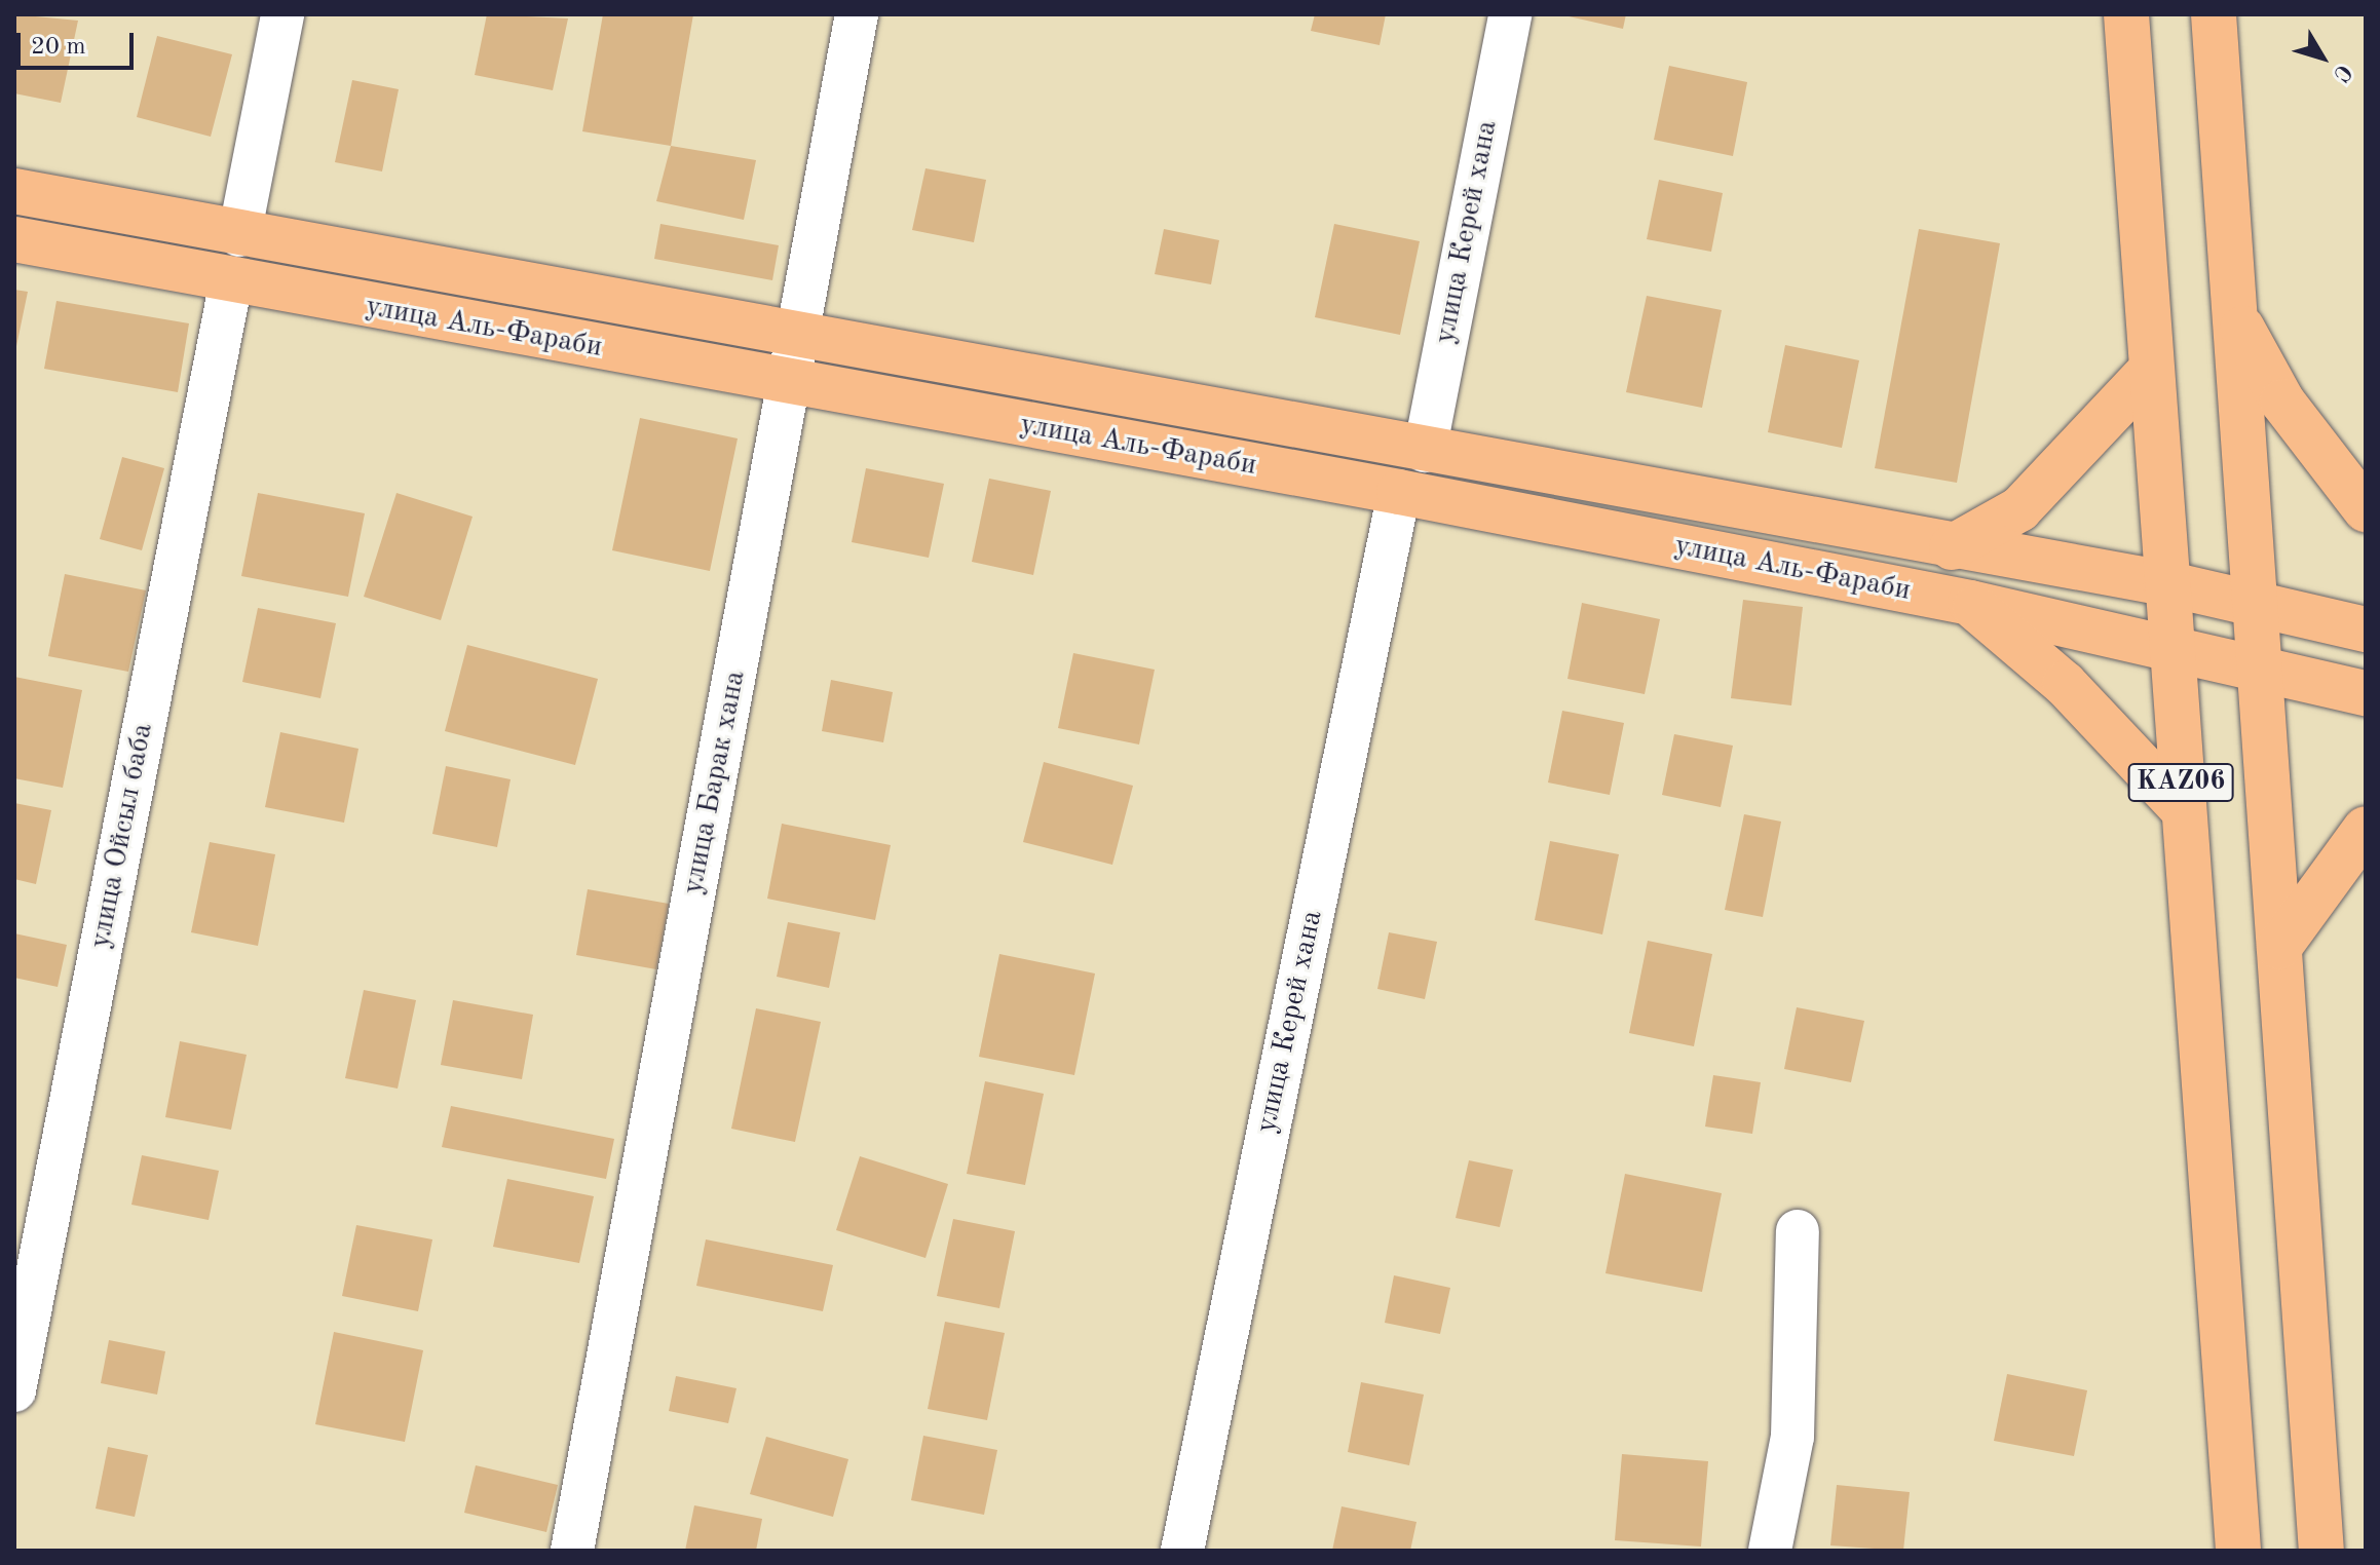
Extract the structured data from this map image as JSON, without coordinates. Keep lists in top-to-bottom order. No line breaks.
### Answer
{"streets":{"main road":["улица Аль-Фараби","KАZ06"],"street":["улица Керей хана","улица Барак хана","улица Ойсыл баба"]},"crossings":[["улица Керей хана","улица Аль-Фараби"],["улица Аль-Фараби","улица Барак хана"],["улица Аль-Фараби","KАZ06"],["улица Аль-Фараби","улица Ойсыл баба"]],"scale_bar":"20 m","north":"bottom right"}
